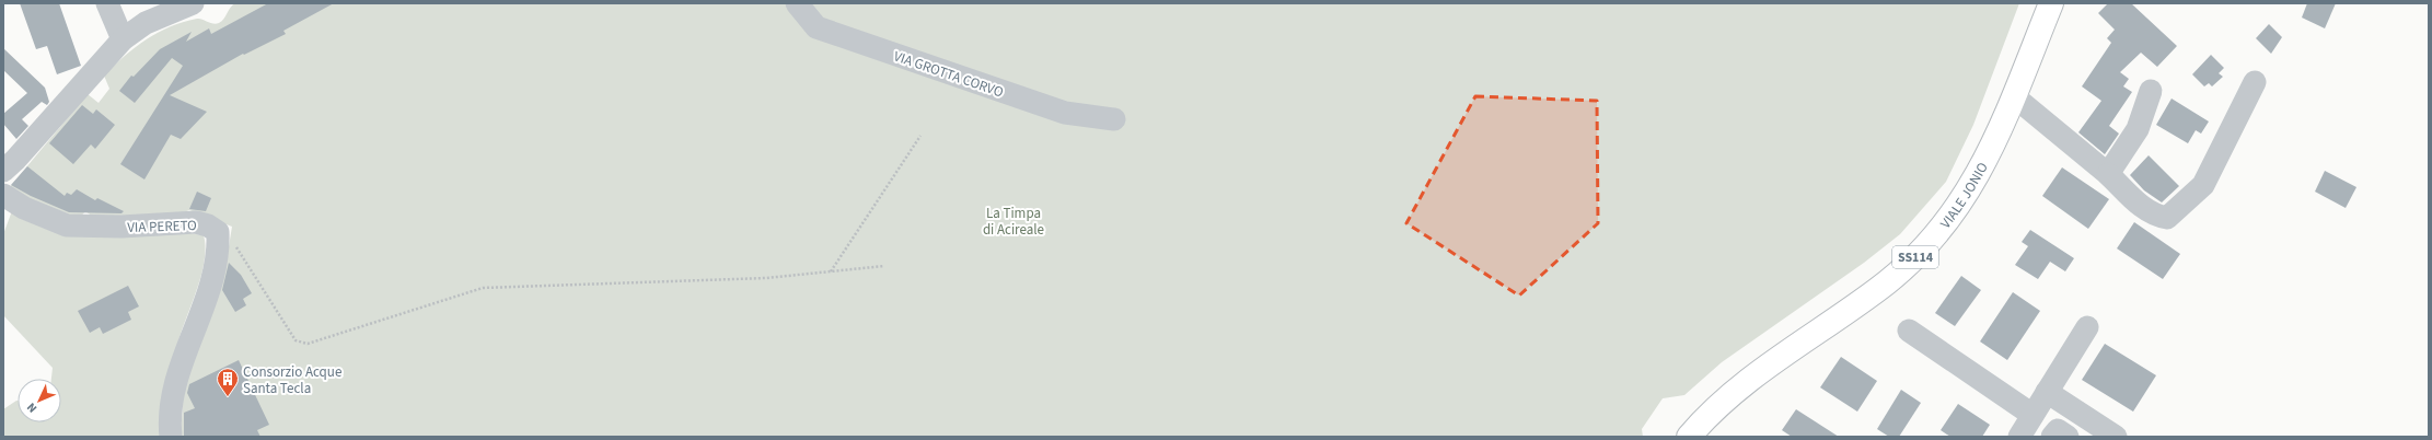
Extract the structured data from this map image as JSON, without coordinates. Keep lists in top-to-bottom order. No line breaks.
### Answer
{"streets":{"main road":["VIALE JONIO","SS114"],"street":["VIA GROTTA CORVO","VIA PERETO"]},"parks":["La Timpa di Acireale"],"places":{"building":["Consorzio Acque Santa Tecla"]},"north":"bottom left"}
